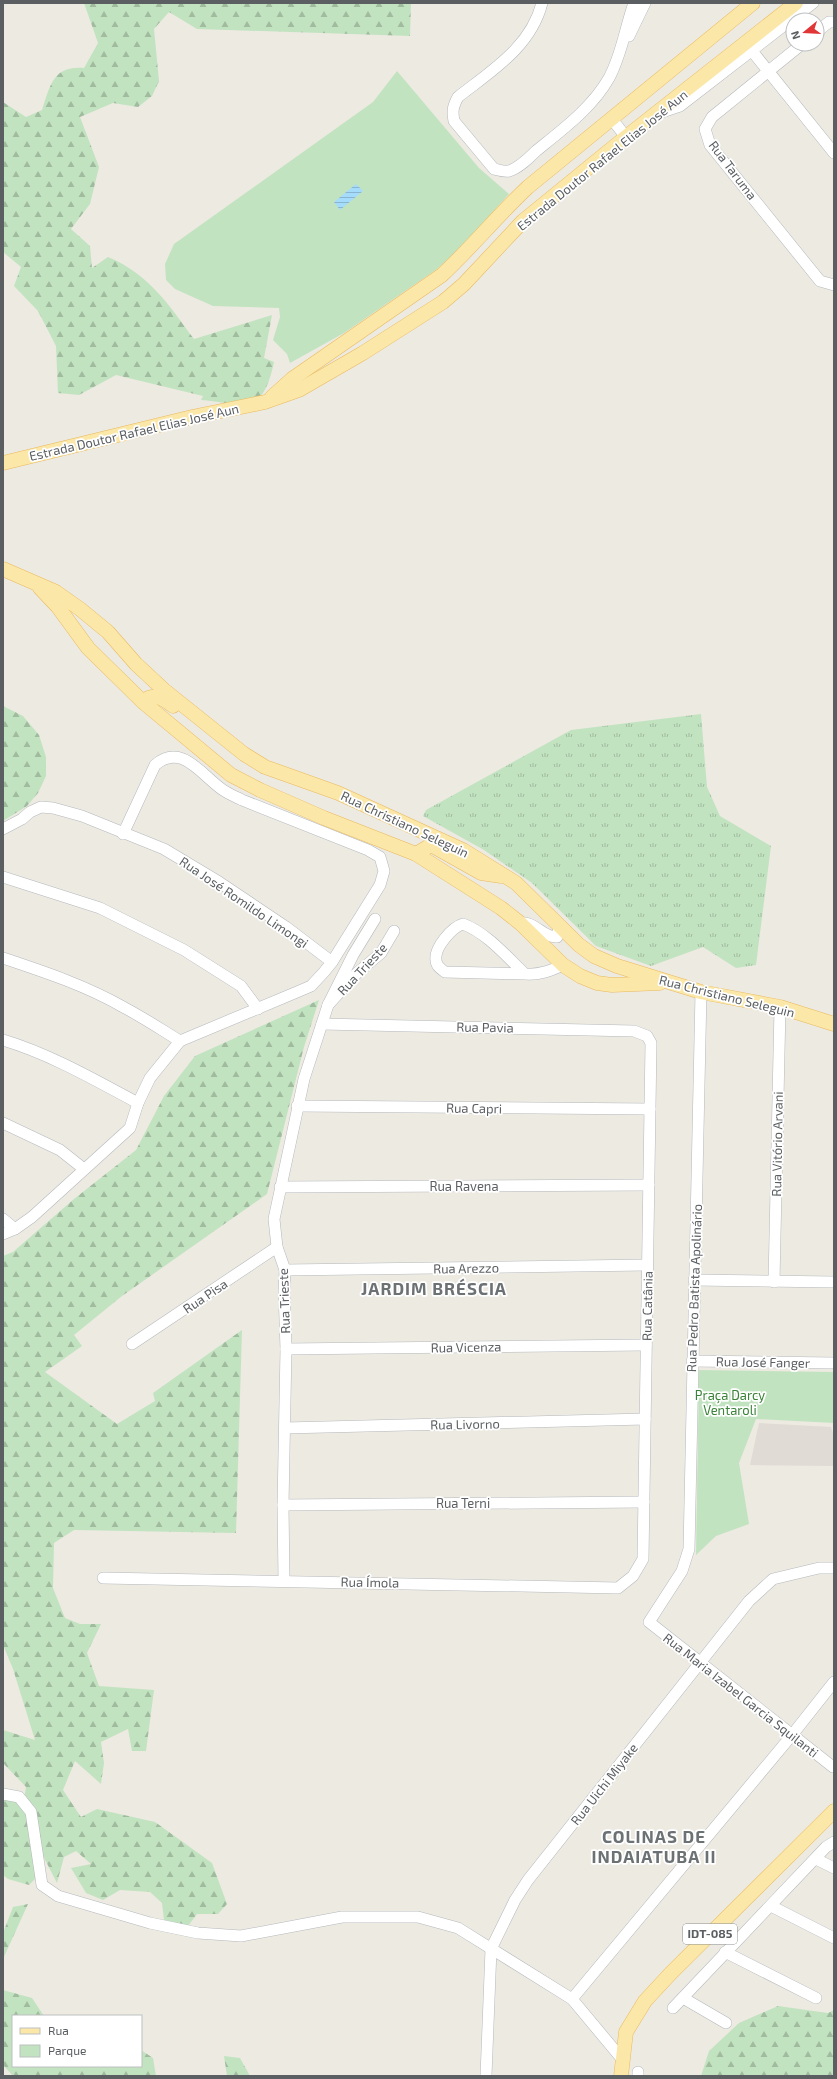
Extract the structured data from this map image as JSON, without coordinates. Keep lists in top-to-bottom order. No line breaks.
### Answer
{"streets":{"main road":["Estrada Doutor Rafael Elias José Aun","Rua Christiano Seleguin","IDT-085"],"street":["Rua Taruma","Rua José Romildo Limongi","Rua Trieste","Rua Pavia","Rua Capri","Rua Vitório Arvani","Rua Ravena","Rua Arezzo","Rua Pedro Batista Apolinário","Rua Pisa","Rua Catânia","Rua Vicenza","Rua José Fanger","Rua Livorno","Rua Terni","Rua Ímola","Rua Maria Izabel Garcia Squilanti","Rua Uichi Miyake"]},"crossings":[["Rua Christiano Seleguin","Rua Vitório Arvani"],["Rua Christiano Seleguin","Rua Pedro Batista Apolinário"],["Rua Trieste","Rua Pavia"],["Rua Trieste","Rua Capri"],["Rua Trieste","Rua Ravena"],["Rua Trieste","Rua Arezzo"],["Rua Trieste","Rua Pisa"],["Rua Trieste","Rua Vicenza"],["Rua Trieste","Rua Livorno"],["Rua Trieste","Rua Terni"],["Rua Trieste","Rua Ímola"],["Rua Pavia","Rua Catânia"],["Rua Capri","Rua Catânia"],["Rua Ravena","Rua Catânia"],["Rua Arezzo","Rua Catânia"],["Rua Pedro Batista Apolinário","Rua José Fanger"],["Rua Pedro Batista Apolinário","Rua Maria Izabel Garcia Squilanti"],["Rua Catânia","Rua Vicenza"],["Rua Catânia","Rua Livorno"],["Rua Catânia","Rua Terni"],["Rua Catânia","Rua Ímola"],["Rua Maria Izabel Garcia Squilanti","Rua Uichi Miyake"]],"districts":["JARDIM BRÉSCIA","COLINAS DE INDAIATUBA II"],"parks":["Praça Darcy Ventaroli"],"legend":["Rua","Parque"],"north":"left"}
